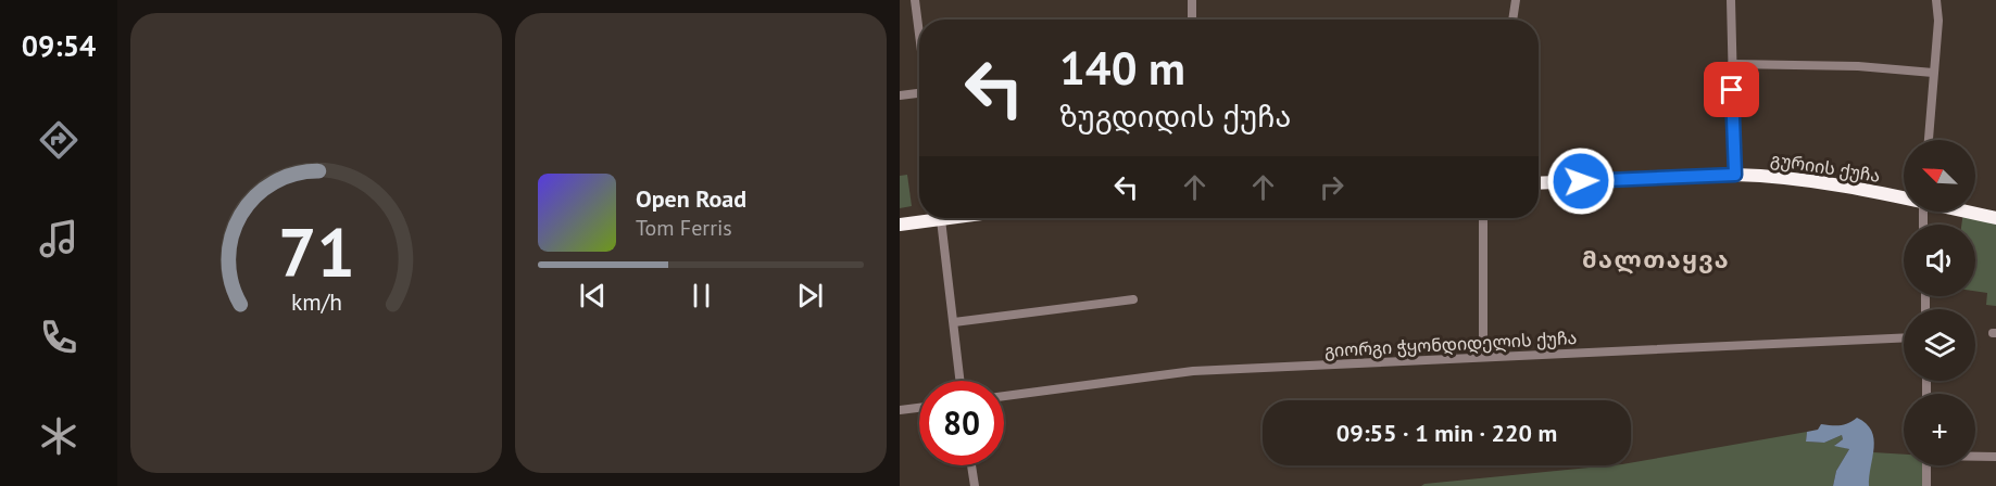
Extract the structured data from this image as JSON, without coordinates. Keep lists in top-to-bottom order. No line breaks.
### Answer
{"streets":{"highway":["გურიის ქუჩა"],"street":["გიორგი ჭყონდიდელის ქუჩა"]},"districts":["მალთაყვა"],"north":"top left","page":{"tabs":"09:54","turn":["140 m","ზუგდიდის ქუჩა"],"map_buttons":"+","song":["Open Road","Tom Ferris"],"limit":"80","trip":"09:55 · 1 min · 220 m","gauge":["71","km/h"]}}
